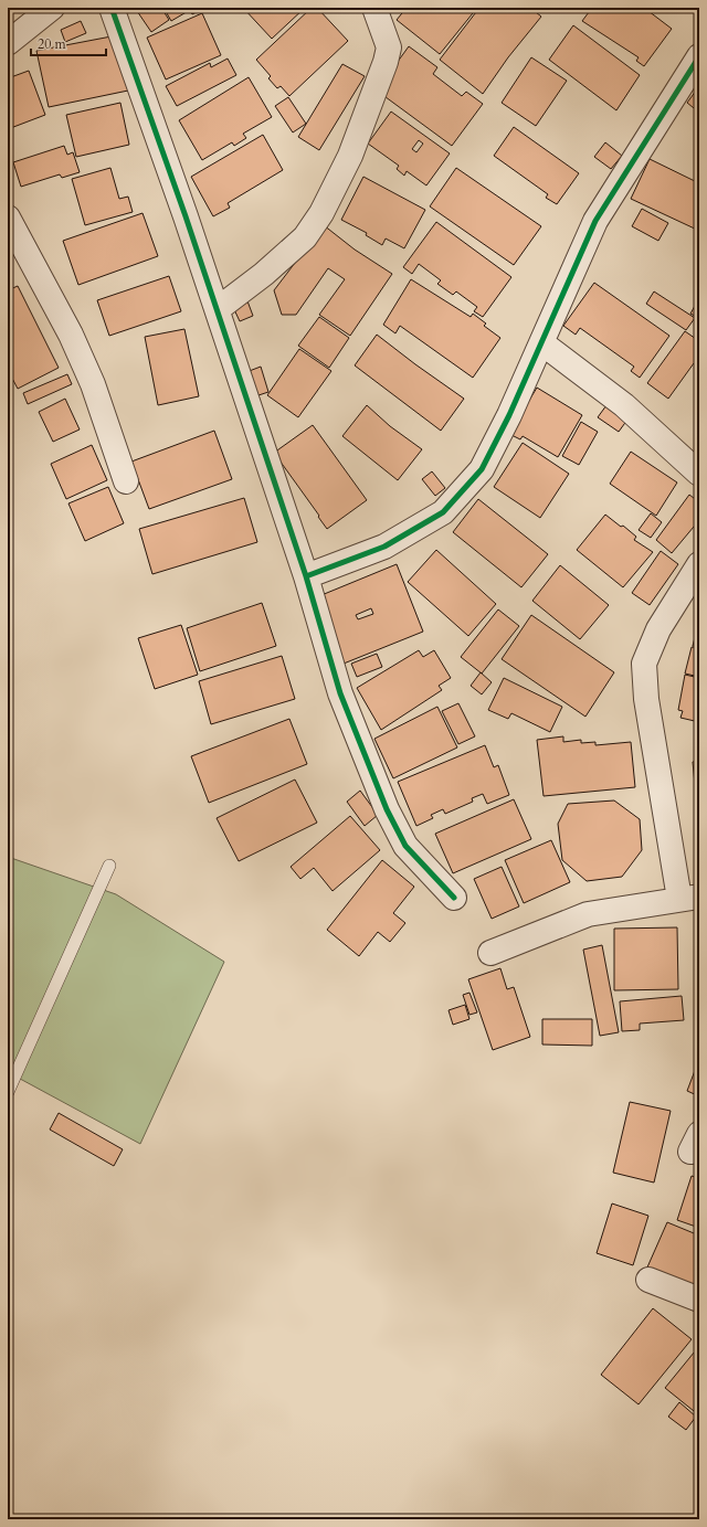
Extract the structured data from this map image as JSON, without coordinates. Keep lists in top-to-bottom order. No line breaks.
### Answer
{"scale_bar":"20 m"}
